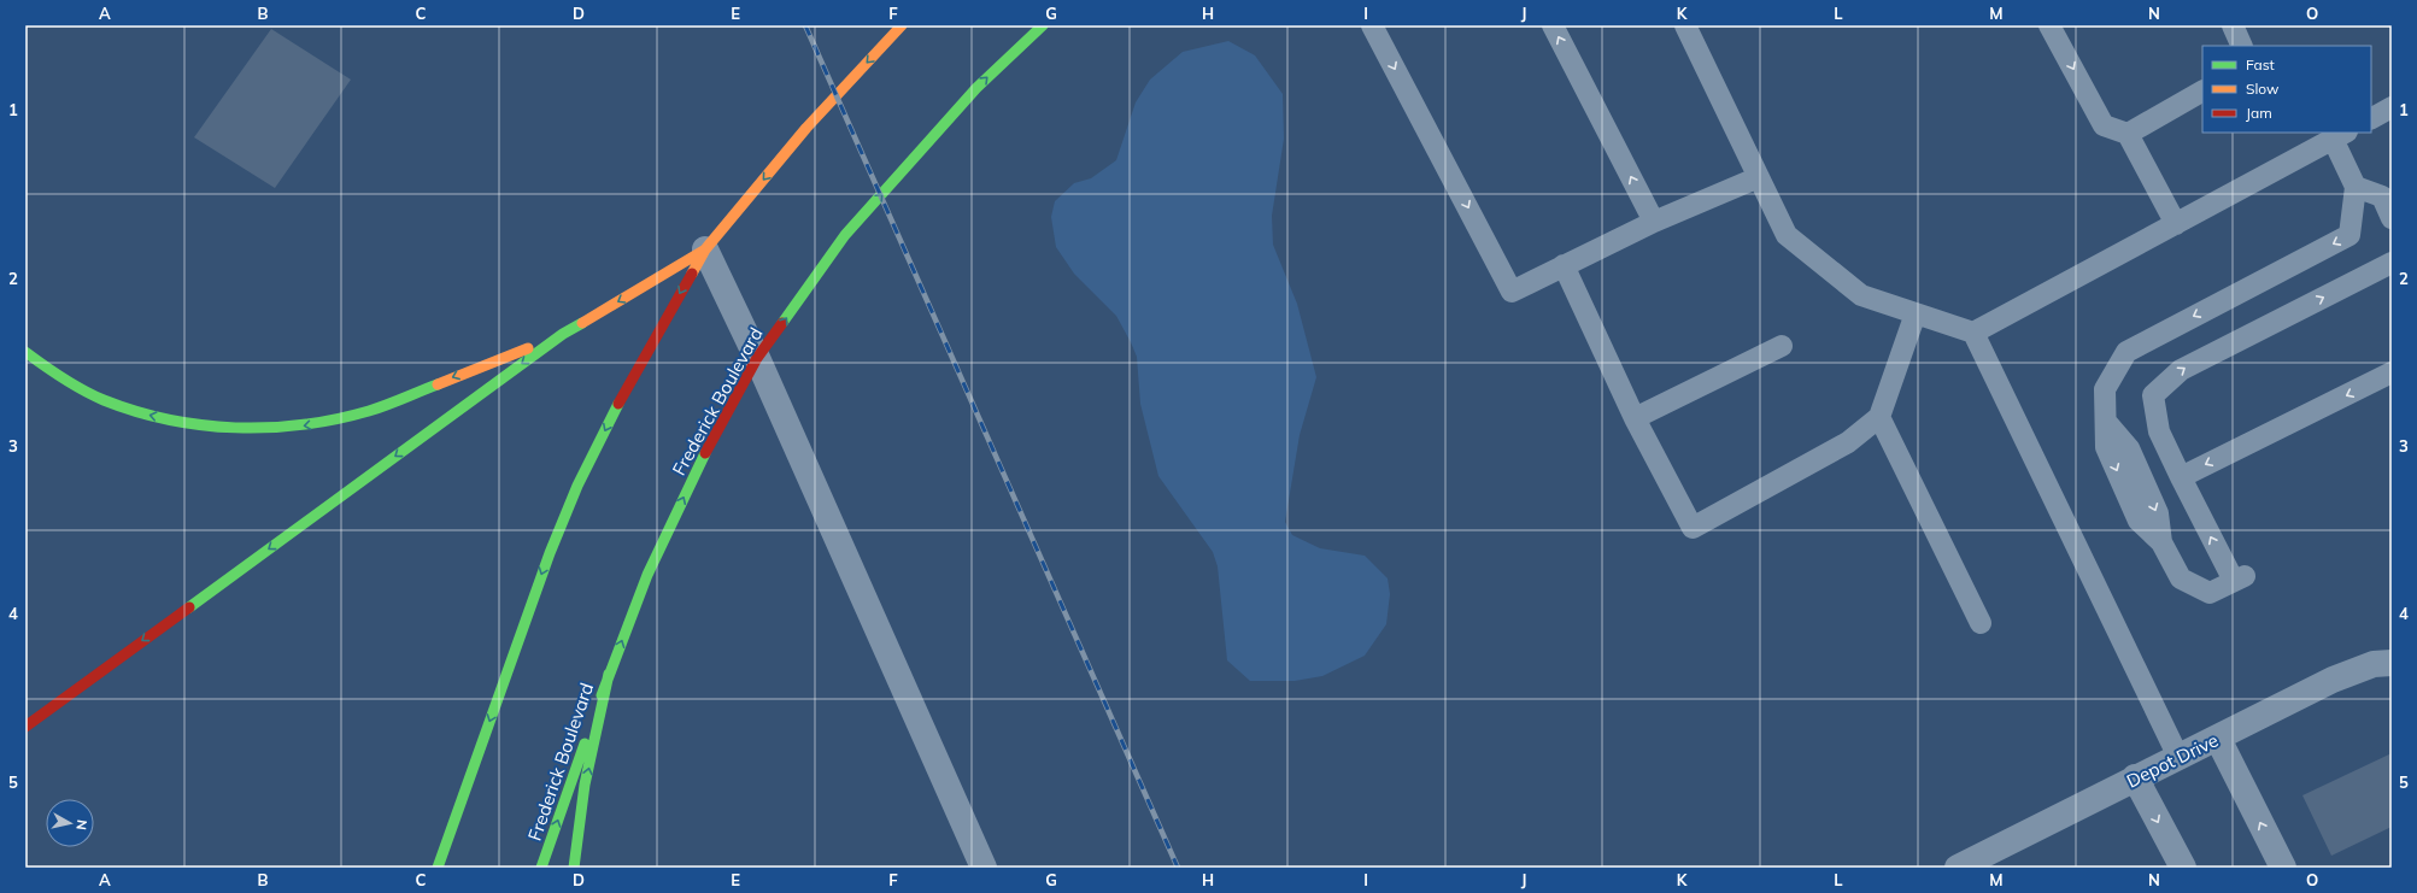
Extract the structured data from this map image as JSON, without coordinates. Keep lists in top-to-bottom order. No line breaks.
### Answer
{"streets":{"main road":["Frederick Boulevard"],"street":["Depot Drive"]},"legend":["Fast","Slow","Jam"],"north":"right","grid":{"columns":["A","B","C","D","E","F","G","H","I","J","K","L","M","N","O"],"rows":["1","2","3","4","5"]}}
